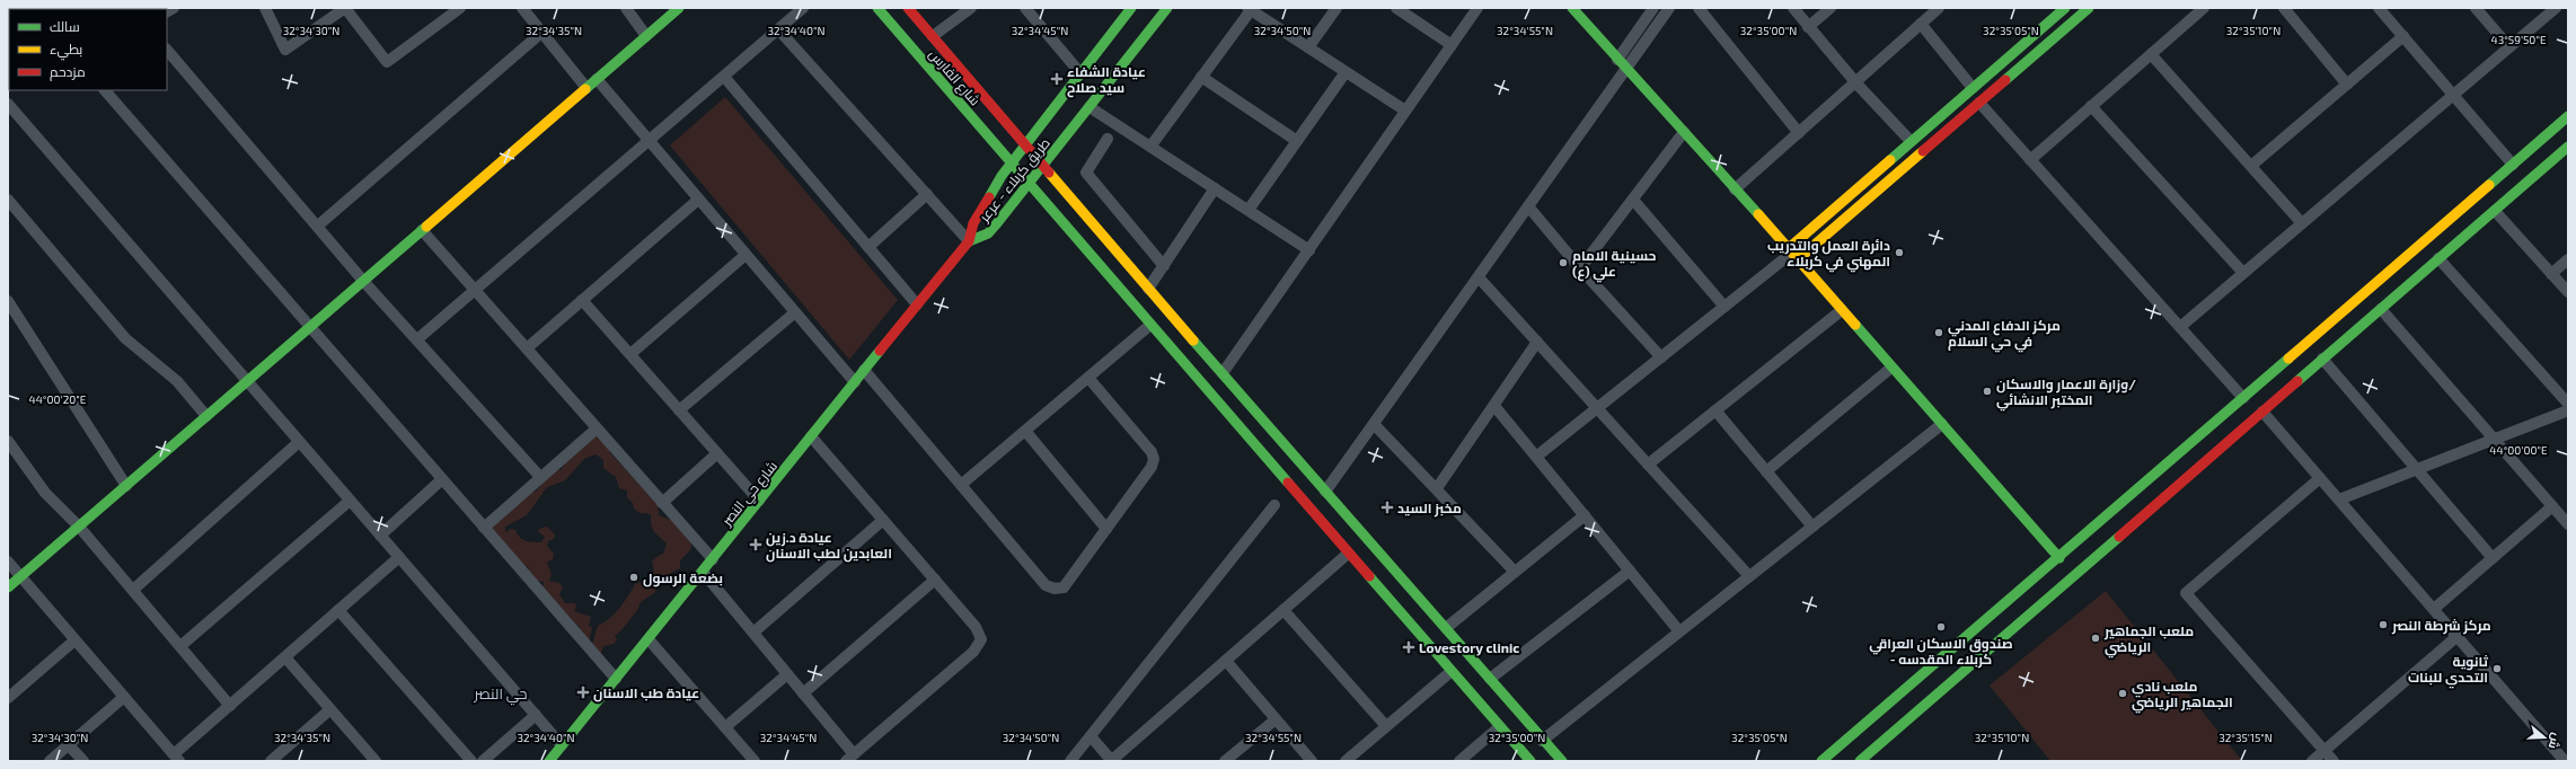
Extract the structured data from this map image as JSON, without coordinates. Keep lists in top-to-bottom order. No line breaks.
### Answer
{"streets":{"main road":["شارع الفارس","طريق كربلاء - عرعر","شارع حي النصر"]},"crossings":[["شارع الفارس","طريق كربلاء - عرعر"],["طريق كربلاء - عرعر","شارع حي النصر"]],"districts":["حي النصر"],"places":{"health":["عيادة الشفاء سيد صلاح","مخبز السيد","عيادة د.زين العابدين لطب الاسنان","Lovestory clinic","عيادة طب الاسنان"],"other":["دائرة العمل والتدريب المهني في كربلاء","حسينية الامام علي (ع)","مركز الدفاع المدني في حي السلام","وزارة الاعمار والاسكان/ المختبر الانشائي","بضعة الرسول","مركز شرطة النصر","صندوق الاسكان العراقي - كربلاء المقدسه","ملعب الجماهير الرياضي","ثانوية التحدي للبنات","ملعب نادي الجماهير الرياضي"]},"legend":["سالك","بطيء","مزدحم"],"north":"right","coordinates":["32°34'35\"N","32°34'40\"N","32°34'45\"N","32°34'50\"N","32°35'00\"N","32°35'10\"N","32°34'30\"N","32°34'55\"N","32°35'05\"N","43°59'50\"E","44°00'20\"E","44°00'00\"E","32°35'15\"N"]}
